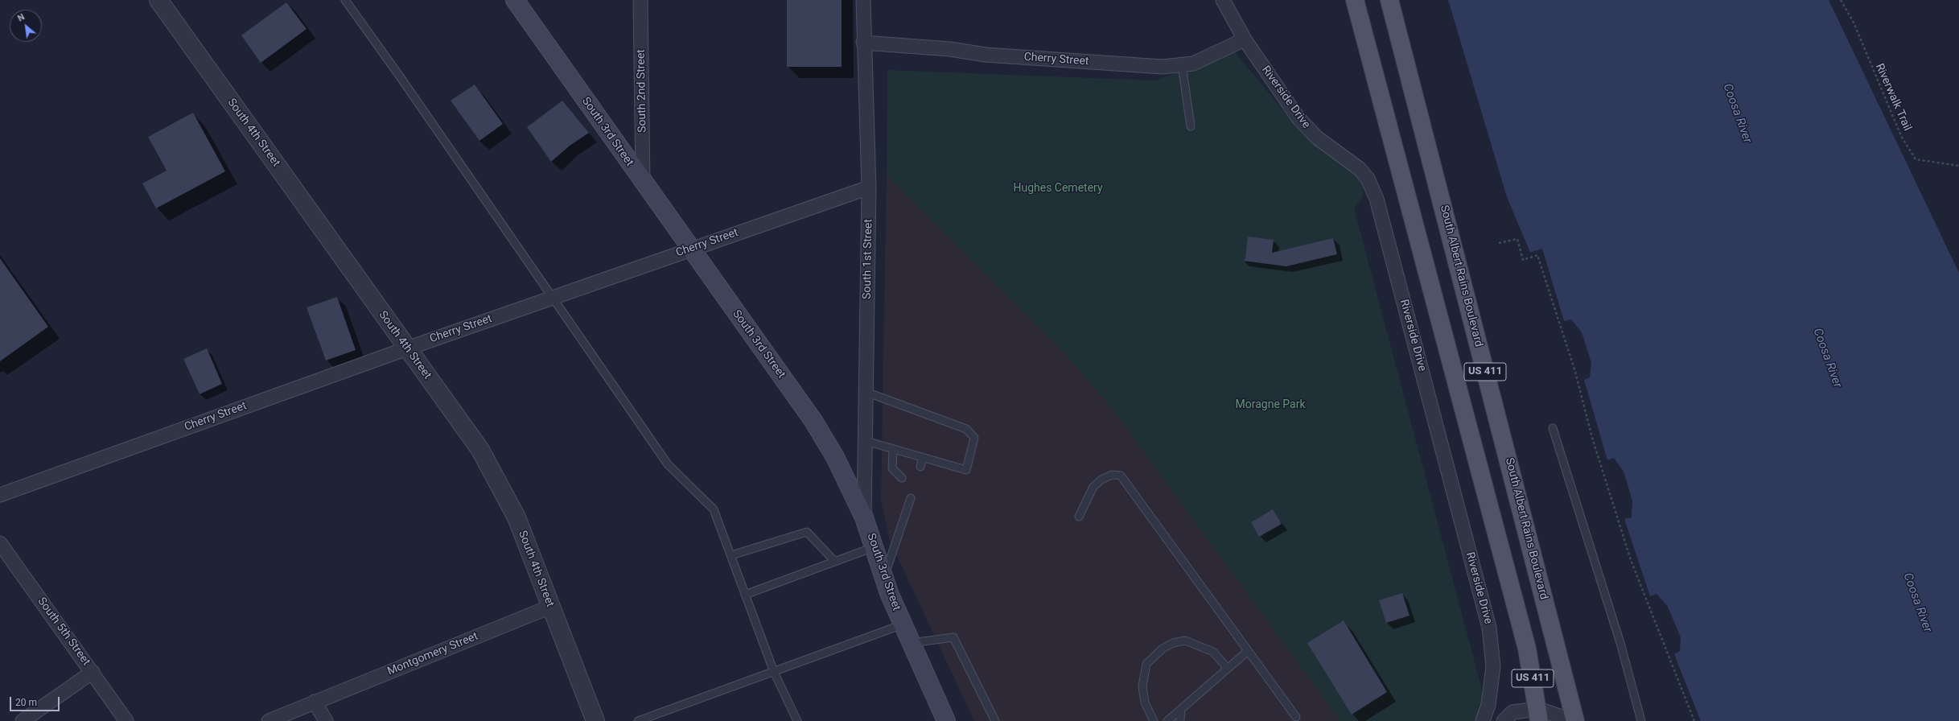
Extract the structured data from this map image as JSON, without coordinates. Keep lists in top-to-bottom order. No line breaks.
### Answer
{"streets":{"main road":["South 3rd Street","South Albert Rains Boulevard","US 411"],"street":["Cherry Street","South 2nd Street","Riverside Drive","South 4th Street","South 1st Street","South 5th Street","Montgomery Street"],"path":["Riverwalk Trail"]},"crossings":[["Cherry Street","Riverside Drive"],["Cherry Street","South 3rd Street"],["Cherry Street","South 4th Street"],["Cherry Street","South 1st Street"],["South 2nd Street","South 3rd Street"],["South 3rd Street","South 1st Street"],["South 4th Street","Montgomery Street"]],"water":["Coosa River"],"parks":["Hughes Cemetery","Moragne Park"],"scale_bar":"20 m","north":"top left"}
